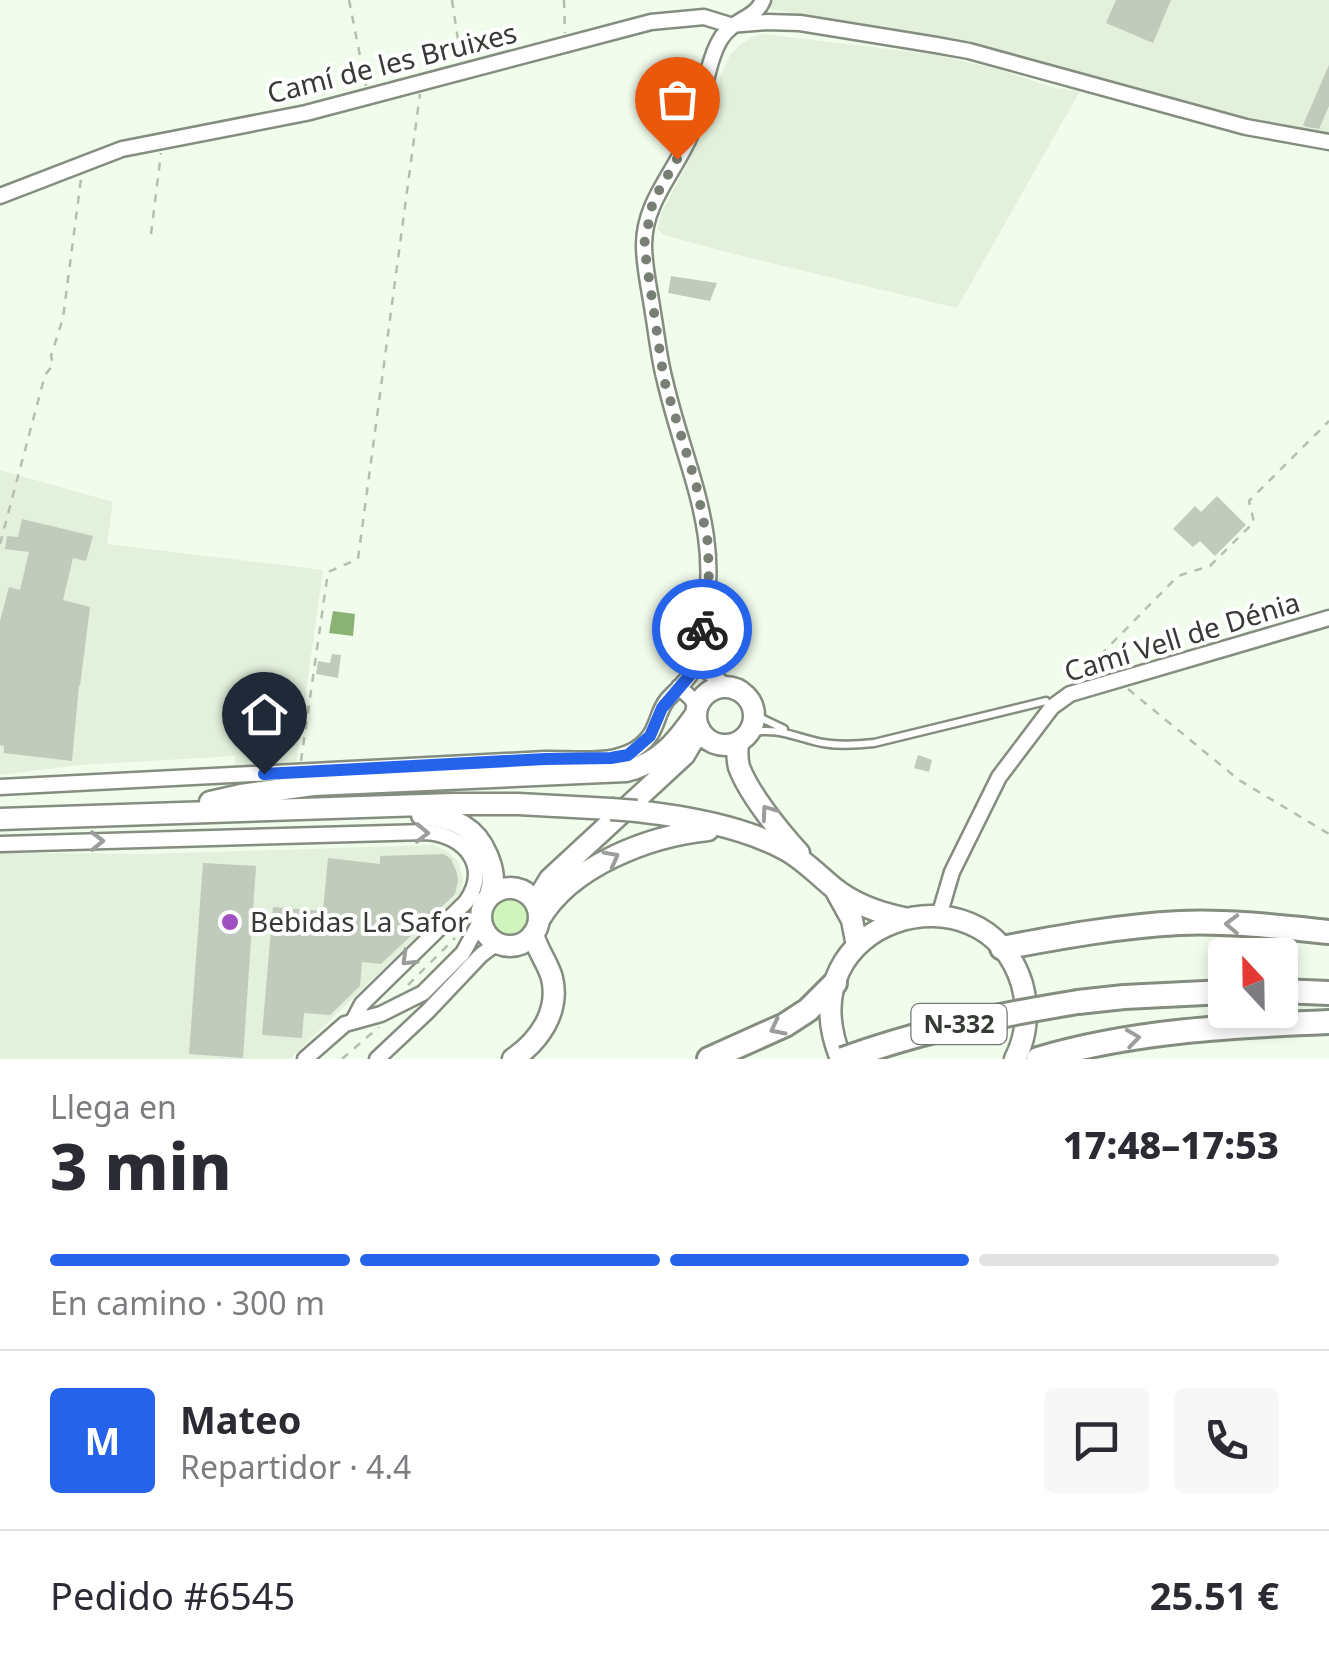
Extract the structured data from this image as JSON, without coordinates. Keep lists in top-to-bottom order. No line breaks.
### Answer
{"streets":{"highway":["N-332"],"street":["Camí de les Bruixes","Camí Vell de Dénia"]},"places":["Bebidas La Safor"],"north":"top","page":{"heading":["3 min","Llega en","17:48–17:53"],"panel":["Mateo","Repartidor · 4.4","Pedido #6545","25.51 €"],"bar":"En camino · 300 m","round":"M"}}
